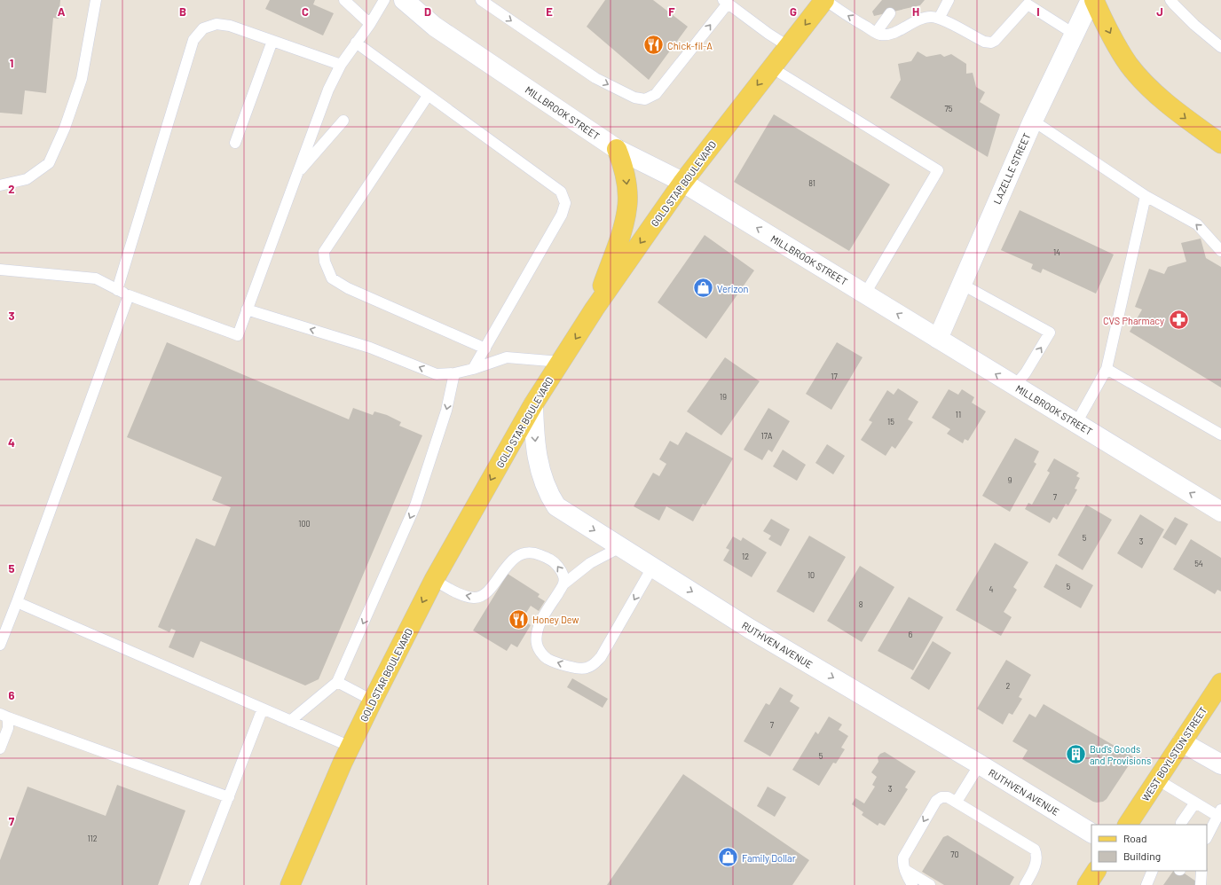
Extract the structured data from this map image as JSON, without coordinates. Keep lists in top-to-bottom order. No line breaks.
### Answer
{"streets":{"main road":["MILLBROOK STREET","LAZELLE STREET","GOLD STAR BOULEVARD","RUTHVEN AVENUE","WEST BOYLSTON STREET"]},"crossings":[["MILLBROOK STREET","LAZELLE STREET"],["MILLBROOK STREET","GOLD STAR BOULEVARD"],["GOLD STAR BOULEVARD","RUTHVEN AVENUE"]],"one_way":["MILLBROOK STREET","GOLD STAR BOULEVARD","RUTHVEN AVENUE"],"places":{"restaurant":["Chick-fil-A","Honey Dew"],"shop":["Verizon","Family Dollar"],"pharmacy":["CVS Pharmacy"],"building":["Bud's Goods and Provisions"]},"house_numbers":["75","81","14","17","19","11","15","17A","9","7","100","5","3","12","54","10","5","4","8","6","2","7","5","3","112","70"],"legend":["Road","Building"],"grid":{"columns":["A","B","C","D","E","F","G","H","I","J"],"rows":["1","2","3","4","5","6","7"]}}
